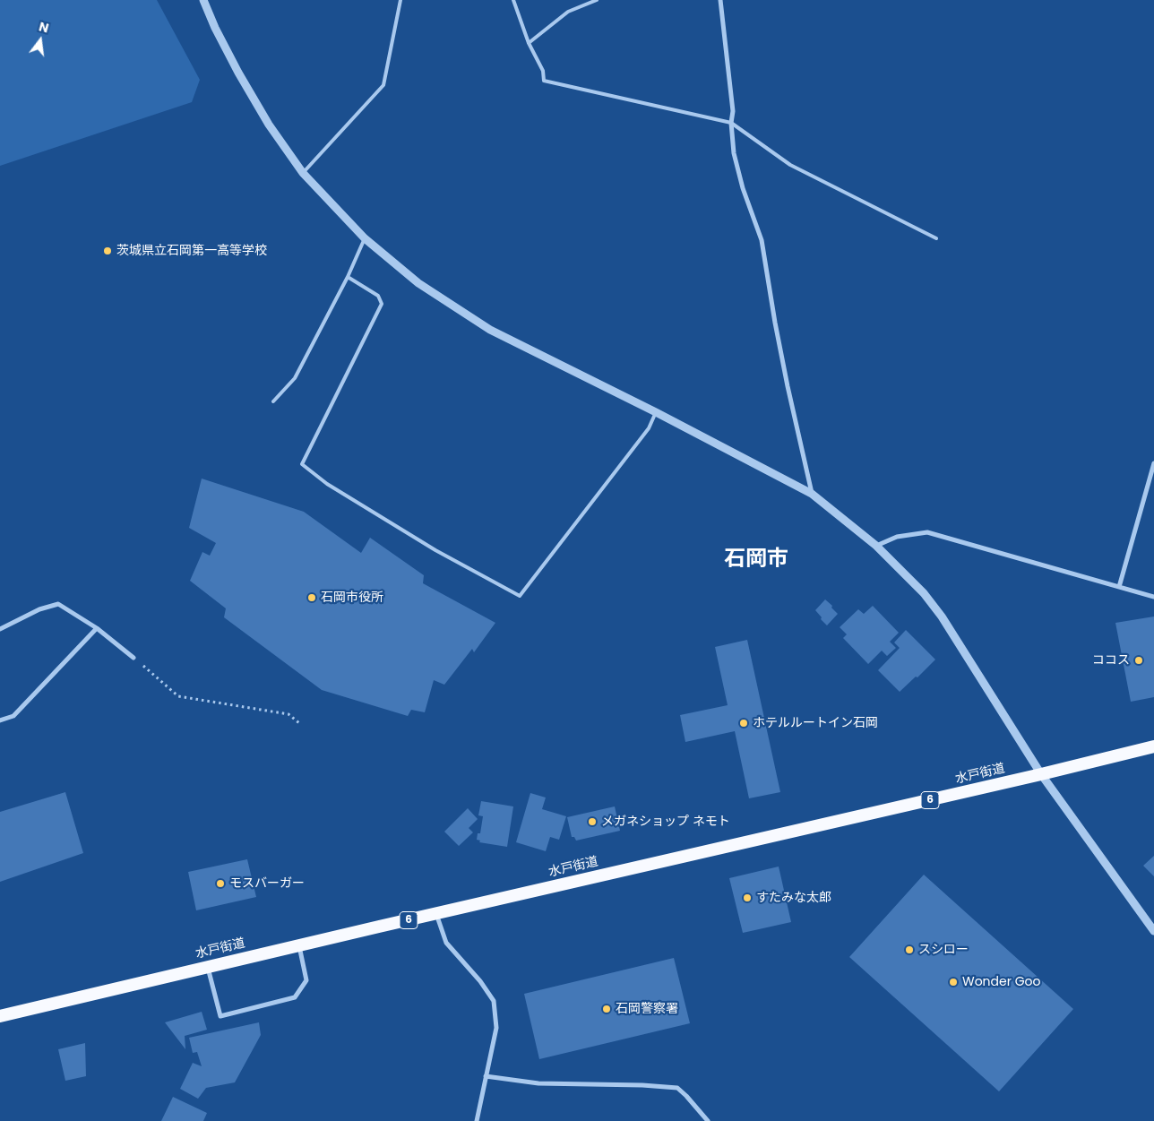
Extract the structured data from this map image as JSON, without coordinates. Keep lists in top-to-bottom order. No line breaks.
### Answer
{"streets":{"highway":["水戸街道","6"]},"districts":["石岡市"],"places":["茨城県立石岡第一高等学校","石岡市役所","ココス","ホテルルートイン石岡","メガネショップ ネモト","モスバーガー","すたみな太郎","スシロー","Wonder Goo","石岡警察署"],"north":"top"}
